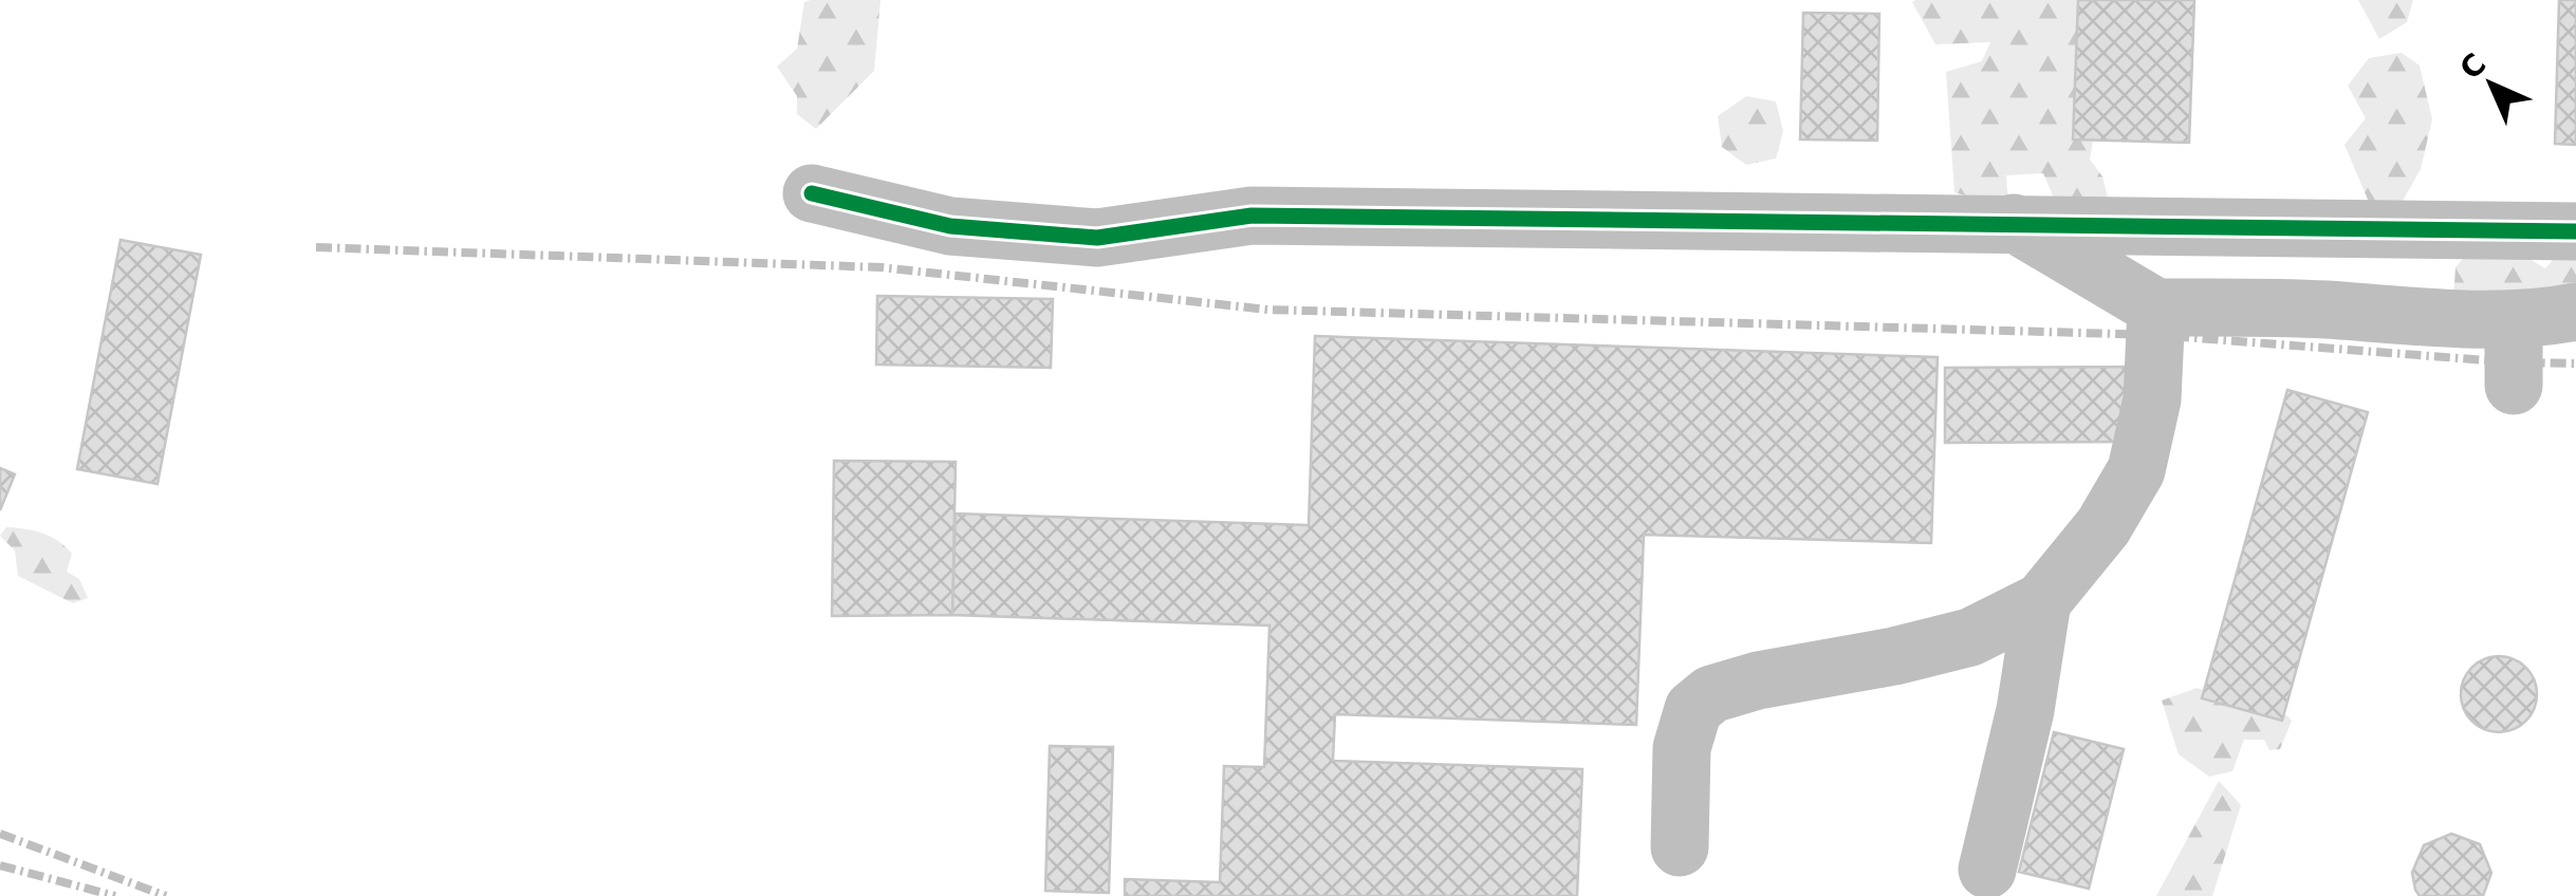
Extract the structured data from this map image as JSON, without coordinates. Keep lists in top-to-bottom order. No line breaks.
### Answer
{"north":"top left"}
